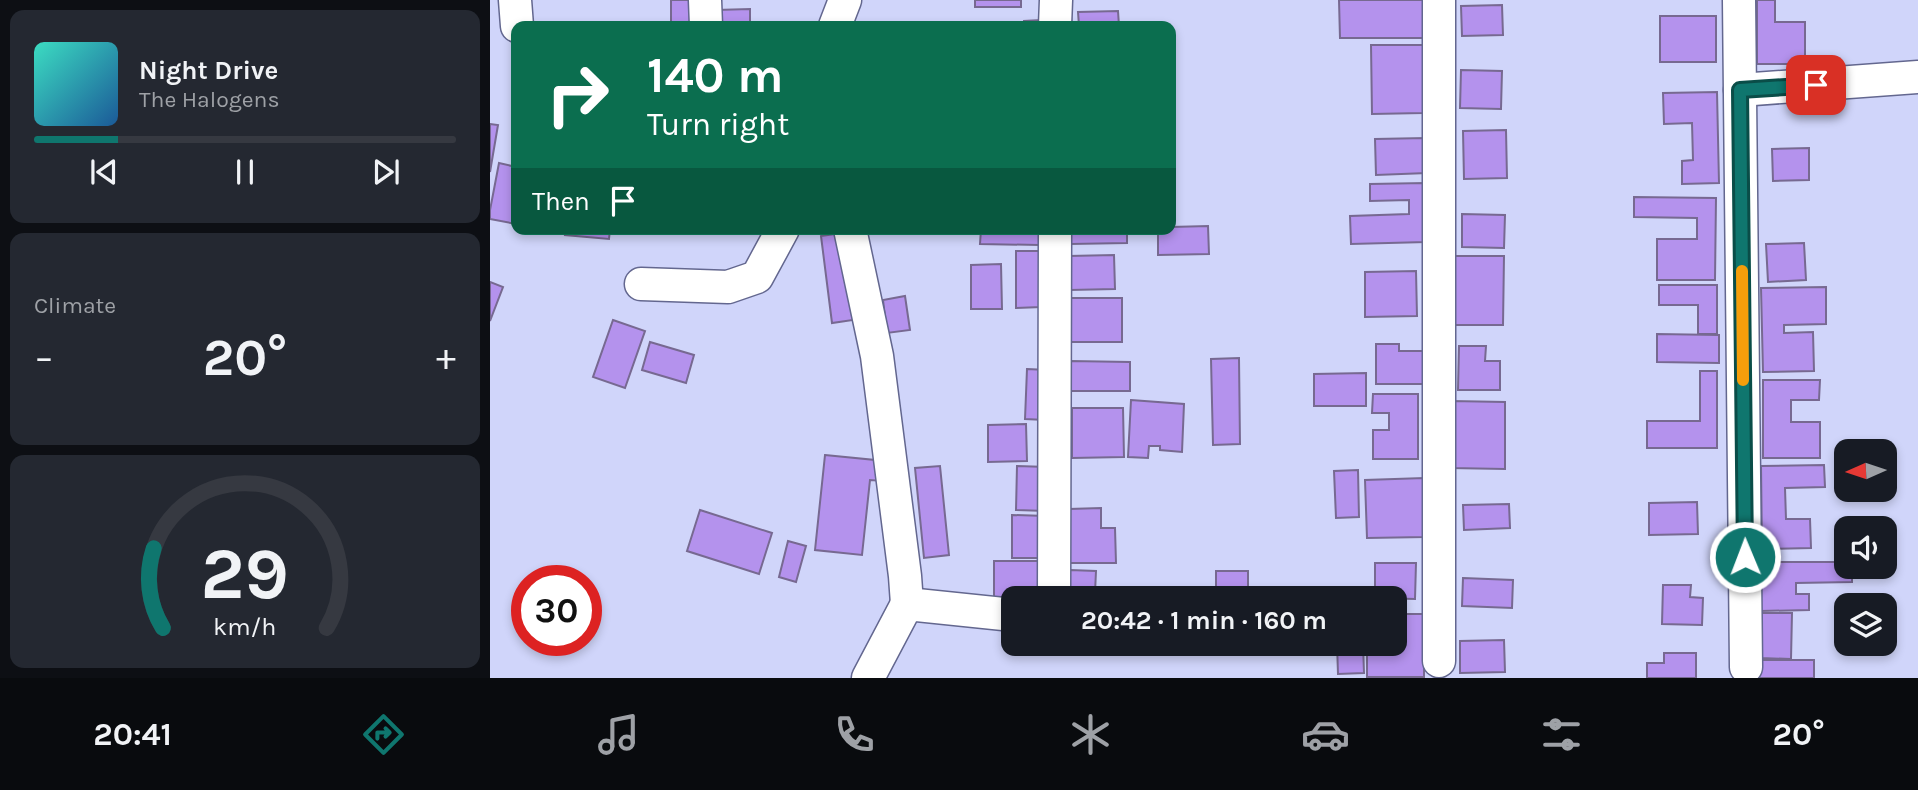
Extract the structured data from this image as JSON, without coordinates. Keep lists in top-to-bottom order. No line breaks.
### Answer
{"north":"left","page":{"turn":["140 m","Turn right"],"song":["Night Drive","The Halogens"],"then":"Then","tile":"Climate","heat":["−","20°","+"],"limit":"30","trip":"20:42 · 1 min · 160 m","tabs":["20:41","20°"],"gauge":["29","km/h"]}}
